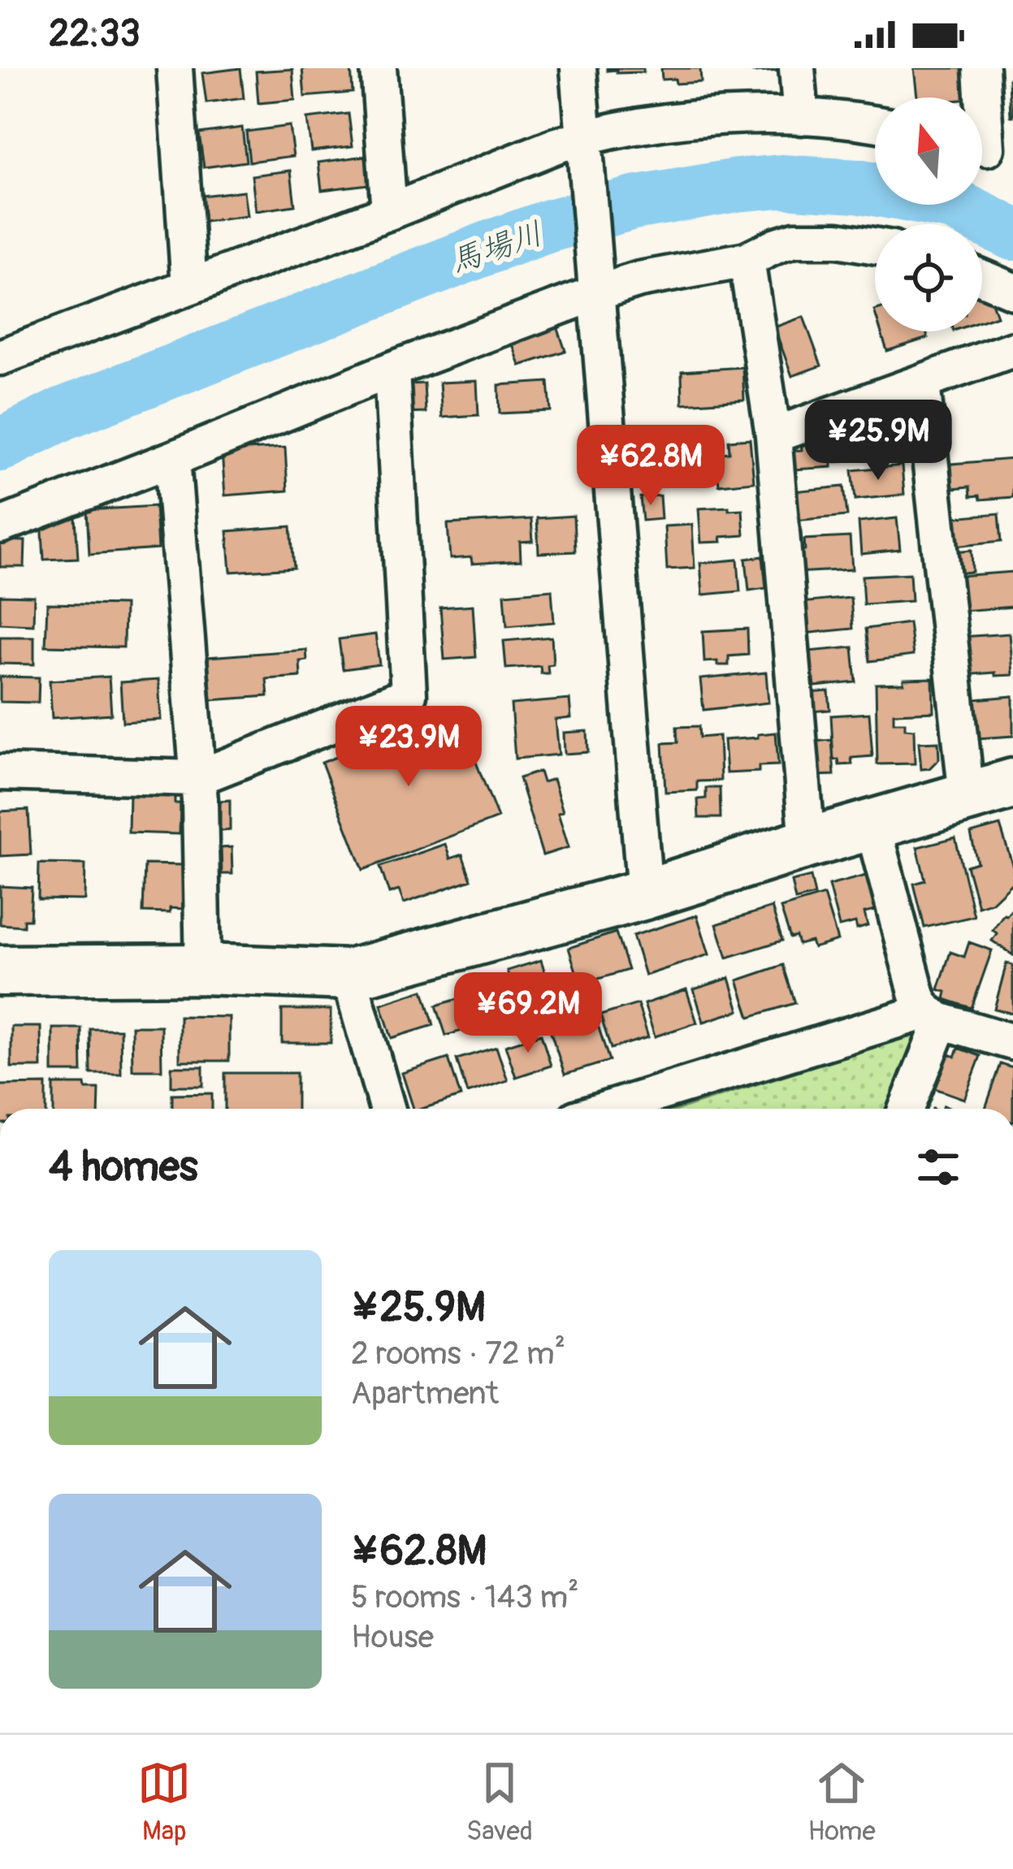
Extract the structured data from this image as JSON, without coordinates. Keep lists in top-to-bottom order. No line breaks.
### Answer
{"water":["馬場川"],"north":"top","page":{"status":"22:33","price":["¥25.9M","¥62.8M","¥23.9M","¥69.2M"],"heading":"4 homes","list":[{"name":"¥25.9M","note":"2 rooms · 72 m² · Apartment"},{"name":"¥62.8M","note":"5 rooms · 143 m² · House"}],"tabs":["Map","Saved","Home"]}}
